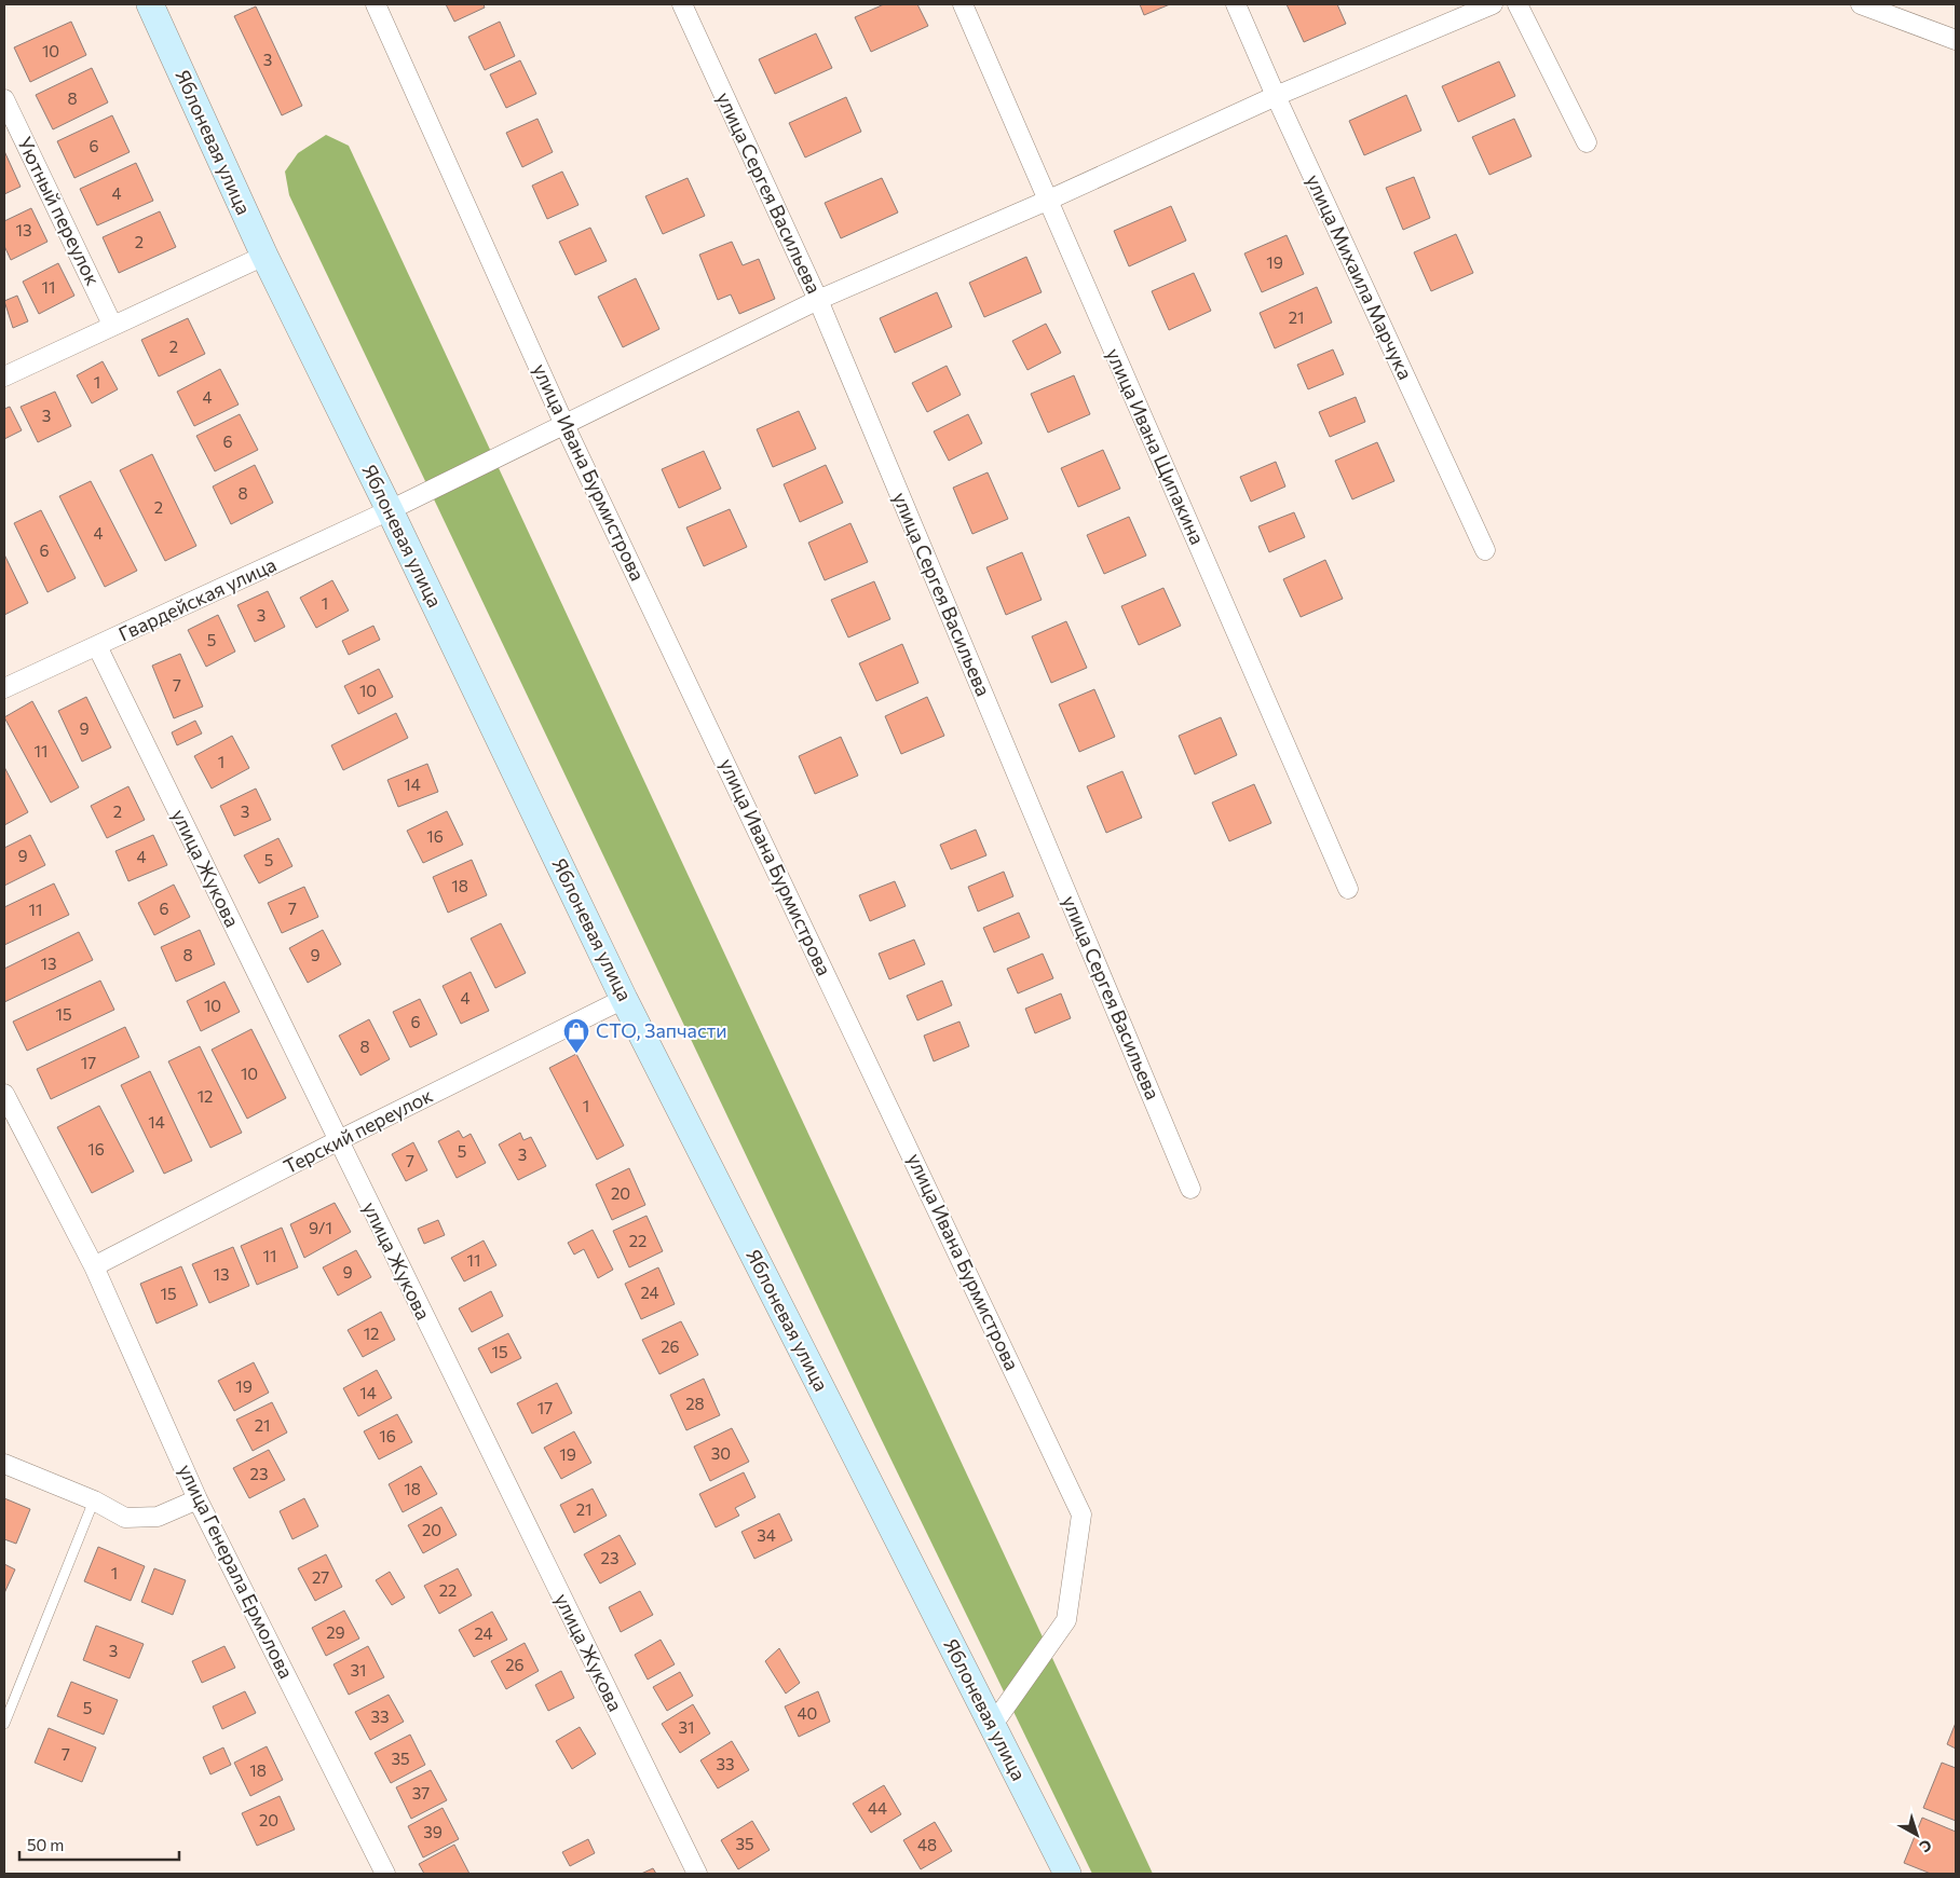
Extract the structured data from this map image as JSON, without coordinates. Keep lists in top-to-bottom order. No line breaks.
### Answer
{"streets":{"street":["Яблоневая улица","улица Сергея Васильева","Уютный переулок","улица Михаила Марчука","улица Ивана Щипакина","улица Ивана Бурмистрова","Гвардейская улица","улица Жукова","Терский переулок","улица Генерала Ермолова"]},"crossings":[["Яблоневая улица","улица Ивана Бурмистрова"],["Яблоневая улица","Гвардейская улица"],["Яблоневая улица","Терский переулок"],["улица Сергея Васильева","Гвардейская улица"],["улица Михаила Марчука","Гвардейская улица"],["улица Ивана Щипакина","Гвардейская улица"],["улица Ивана Бурмистрова","Гвардейская улица"],["Гвардейская улица","улица Жукова"],["улица Жукова","Терский переулок"],["Терский переулок","улица Генерала Ермолова"]],"places":{"shop":["СТО, Запчасти"]},"house_numbers":["10","3","8","6","4","13","2","19","11","21","2","1","4","3","6","8","2","4","6","1","3","5","7","10","9","11","1","14","2","3","16","9","4","5","18","6","7","11","8","9","13","4","10","15","6","8","17","10","12","1","14","16","5","3","7","20","9/1","22","11","11","9","13","24","15","12","26","15","19","14","28","17","21","16","30","19","23","18","21","20","34","23","1","27","22","29","24","3","26","31","5","40","33","31","7","35","33","18","37","44","20","39","35","48"],"scale_bar":"50 m","north":"bottom right"}
